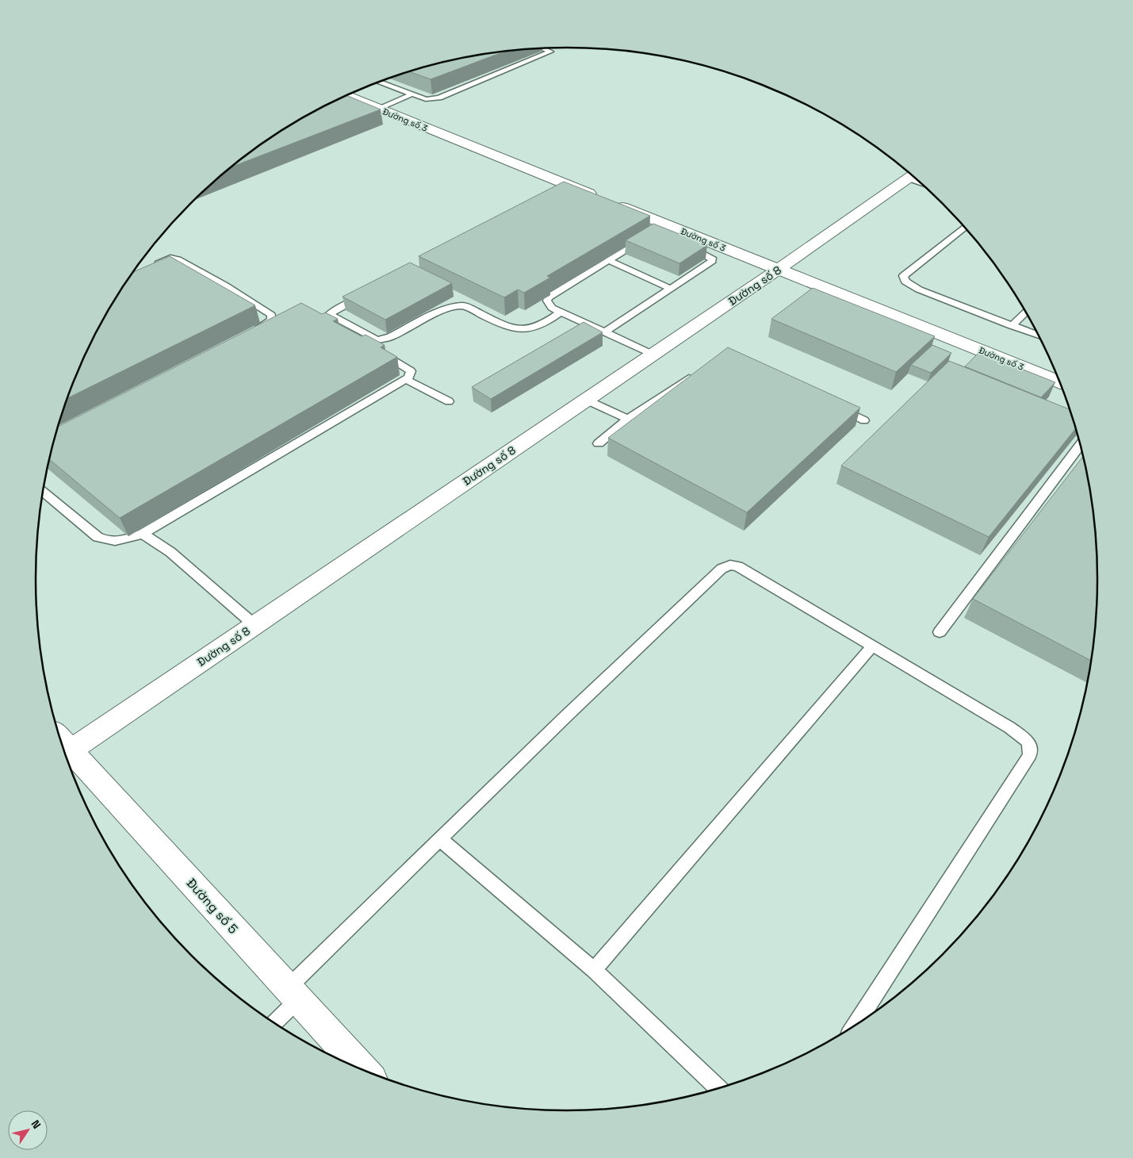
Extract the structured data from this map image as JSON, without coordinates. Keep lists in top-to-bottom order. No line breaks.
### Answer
{"streets":{"street":["Đường số 3","Đường số 8","Đường số 5"]},"crossings":[["Đường số 3","Đường số 8"]],"north":"top right"}
